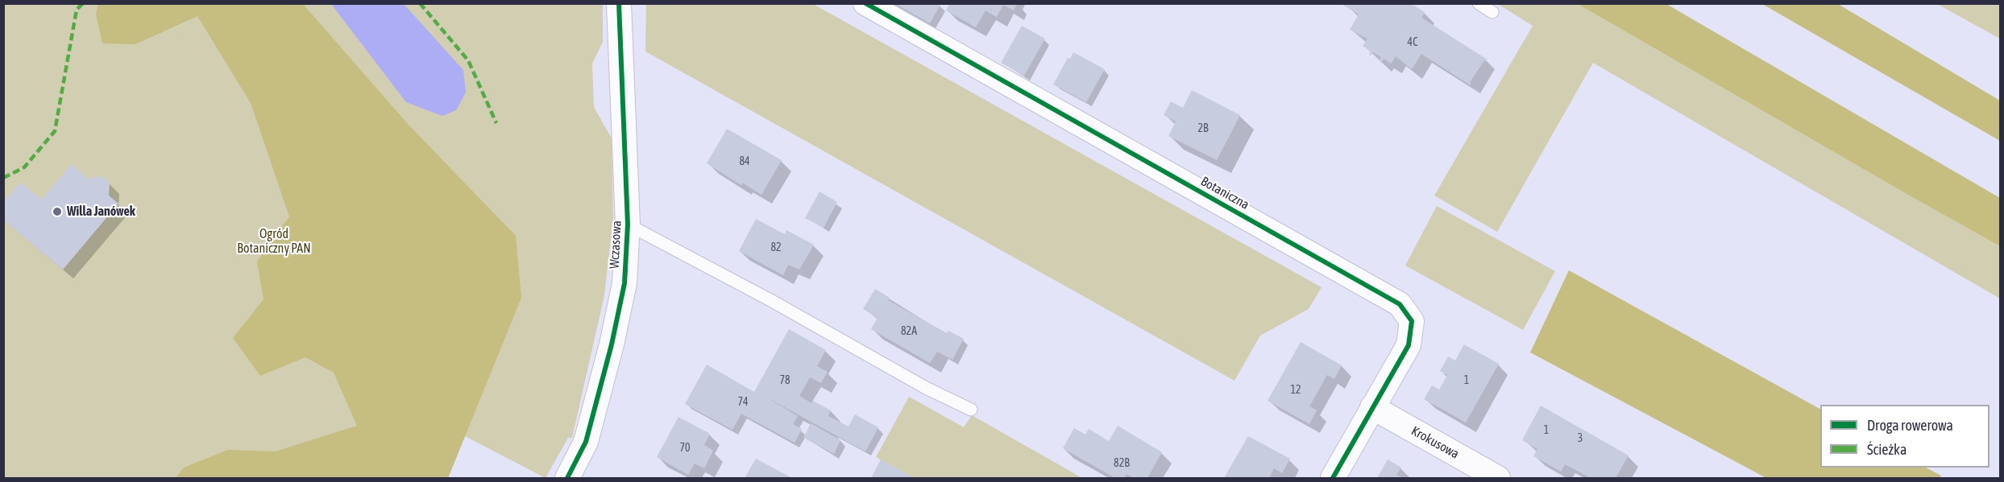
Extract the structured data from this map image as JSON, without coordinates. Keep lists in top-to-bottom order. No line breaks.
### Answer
{"streets":{"street":["Botaniczna","Wczasowa","Krokusowa"]},"crossings":[["Botaniczna","Krokusowa"]],"parks":["Ogród Botaniczny PAN"],"places":["Willa Janówek"],"house_numbers":["4C","2B","84","82","82A","78","1","12","74","1","3","70","82B"],"legend":["Droga rowerowa","Ścieżka"]}
